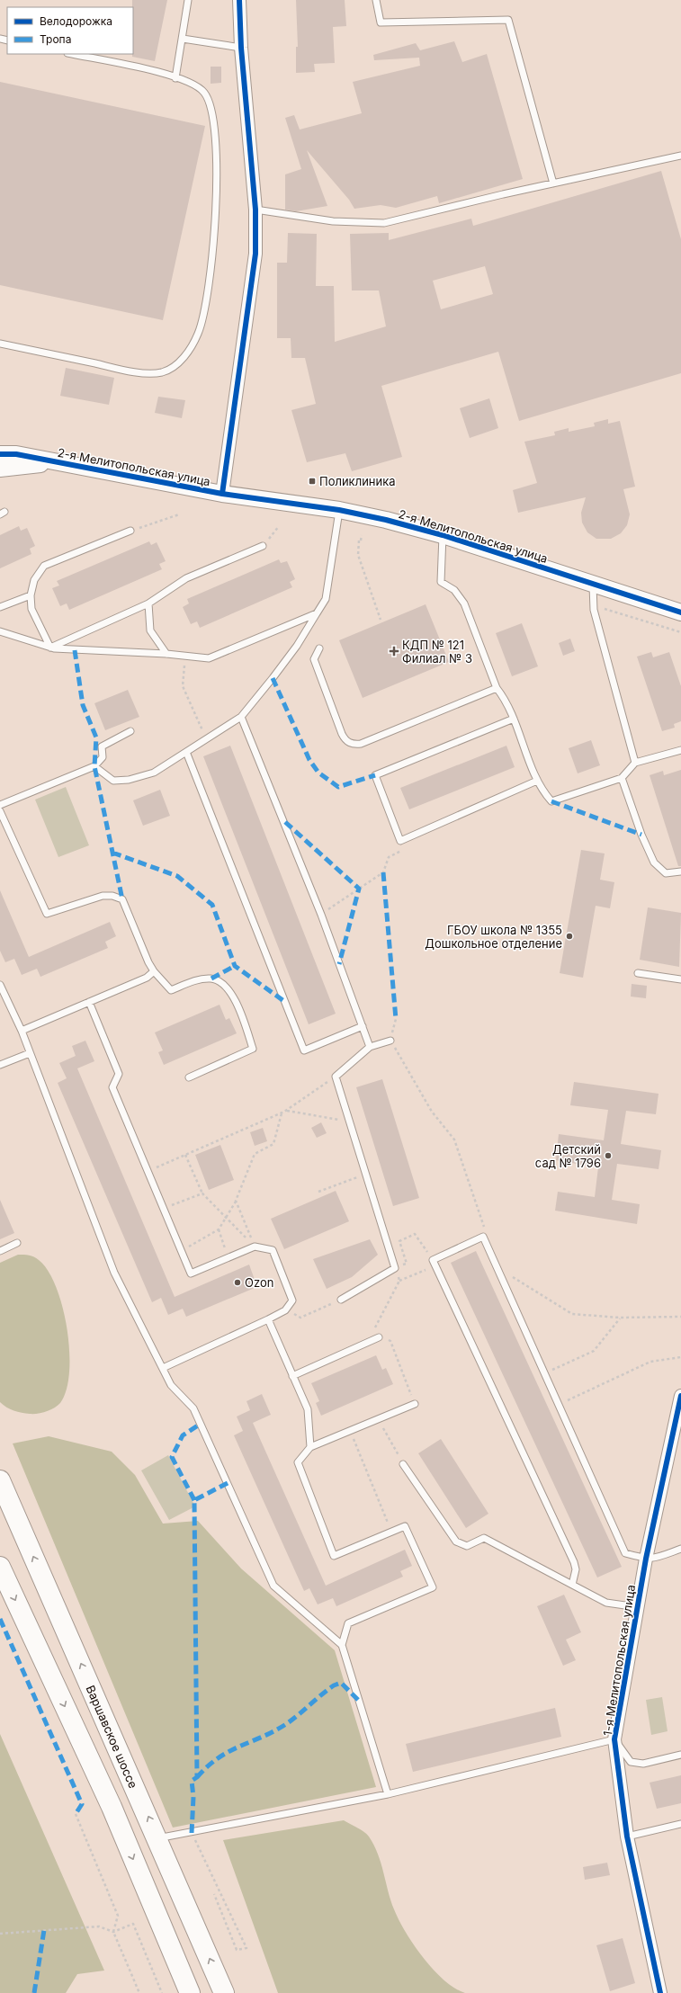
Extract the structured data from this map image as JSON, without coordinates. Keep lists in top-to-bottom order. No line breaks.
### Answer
{"streets":{"main road":["Варшавское шоссе"],"street":["2-я Мелитопольская улица","1-я Мелитопольская улица"]},"places":{"transit":["Поликлиника"],"health":["КДП № 121 Филиал № 3"],"other":["ГБОУ школа № 1355 Дошкольное отделение","Детский сад № 1796","Ozon"]},"legend":["Велодорожка","Тропа"]}
